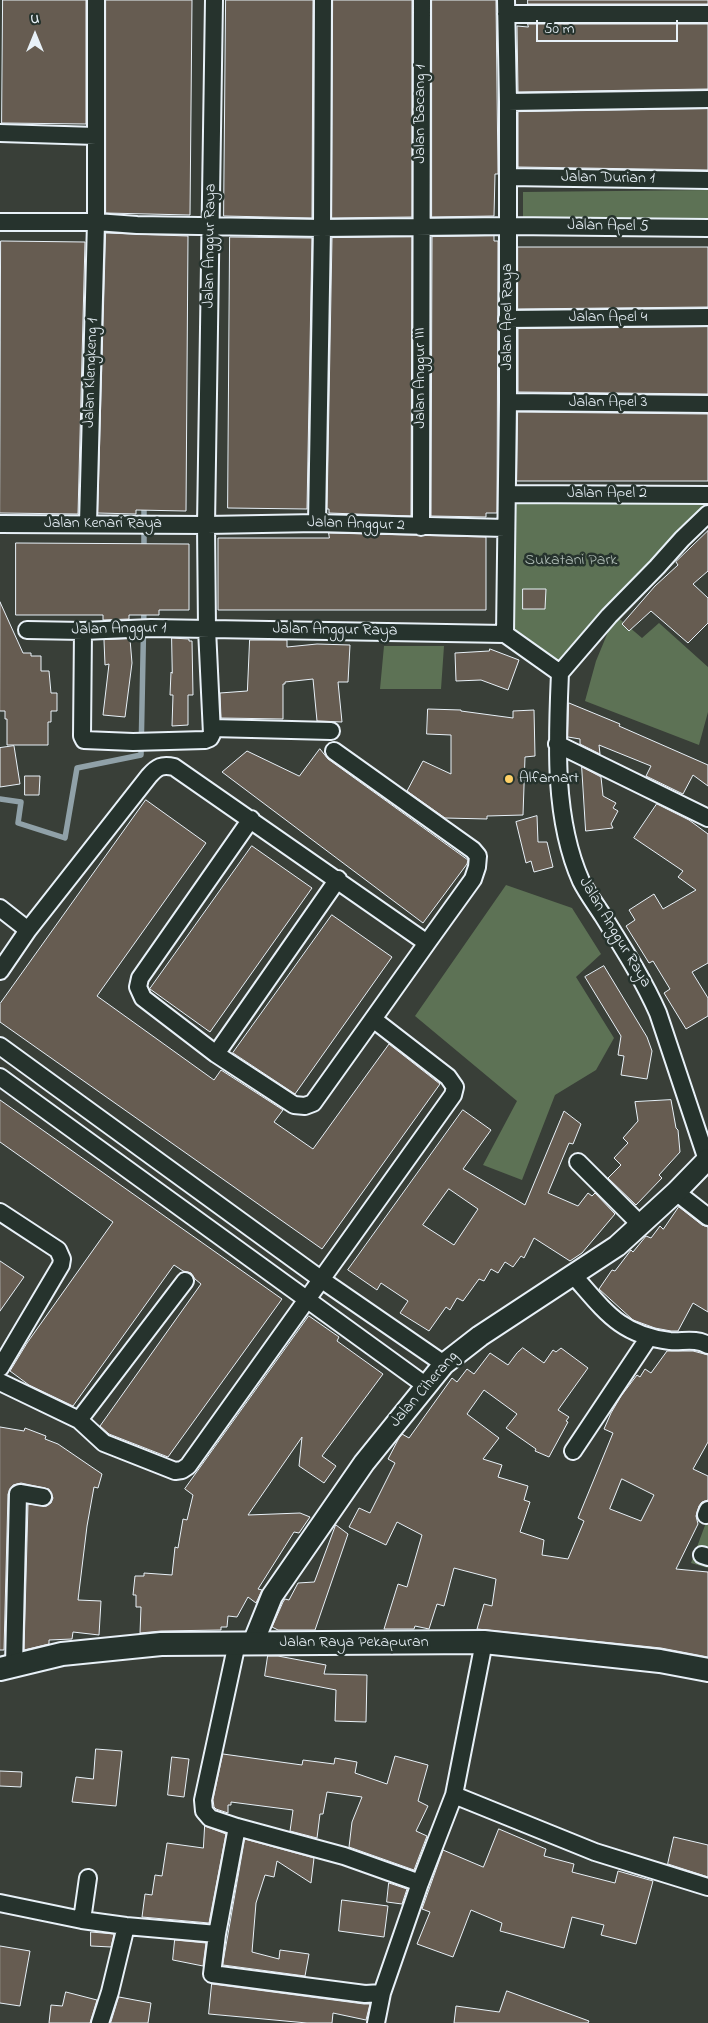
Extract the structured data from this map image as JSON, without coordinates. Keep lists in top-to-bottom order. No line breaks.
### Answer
{"streets":{"main road":["Jalan Raya Pekapuran"],"street":["Jalan Bacang 1","Jalan Durian 1","Jalan Apel 5","Jalan Anggur Raya","Jalan Apel Raya","Jalan Apel 4","Jalan Klengkeng 1","Jalan Anggur III","Jalan Apel 3","Jalan Apel 2","Jalan Kenari Raya","Jalan Anggur 2","Jalan Anggur 1","Jalan Ciherang"]},"crossings":[["Jalan Bacang 1","Jalan Apel 5"],["Jalan Bacang 1","Jalan Anggur III"],["Jalan Durian 1","Jalan Apel Raya"],["Jalan Apel 5","Jalan Anggur Raya"],["Jalan Apel 5","Jalan Apel Raya"],["Jalan Apel 5","Jalan Klengkeng 1"],["Jalan Apel 5","Jalan Anggur III"],["Jalan Anggur Raya","Jalan Apel Raya"],["Jalan Anggur Raya","Jalan Kenari Raya"],["Jalan Anggur Raya","Jalan Anggur 2"],["Jalan Anggur Raya","Jalan Anggur 1"],["Jalan Anggur Raya","Jalan Ciherang"],["Jalan Apel Raya","Jalan Apel 4"],["Jalan Apel Raya","Jalan Apel 3"],["Jalan Apel Raya","Jalan Apel 2"],["Jalan Apel Raya","Jalan Anggur 2"],["Jalan Klengkeng 1","Jalan Kenari Raya"],["Jalan Anggur III","Jalan Anggur 2"],["Jalan Kenari Raya","Jalan Anggur 2"],["Jalan Ciherang","Jalan Raya Pekapuran"]],"parks":["Sukatani Park"],"places":["Alfamart"],"scale_bar":"50 m","north":"top"}
